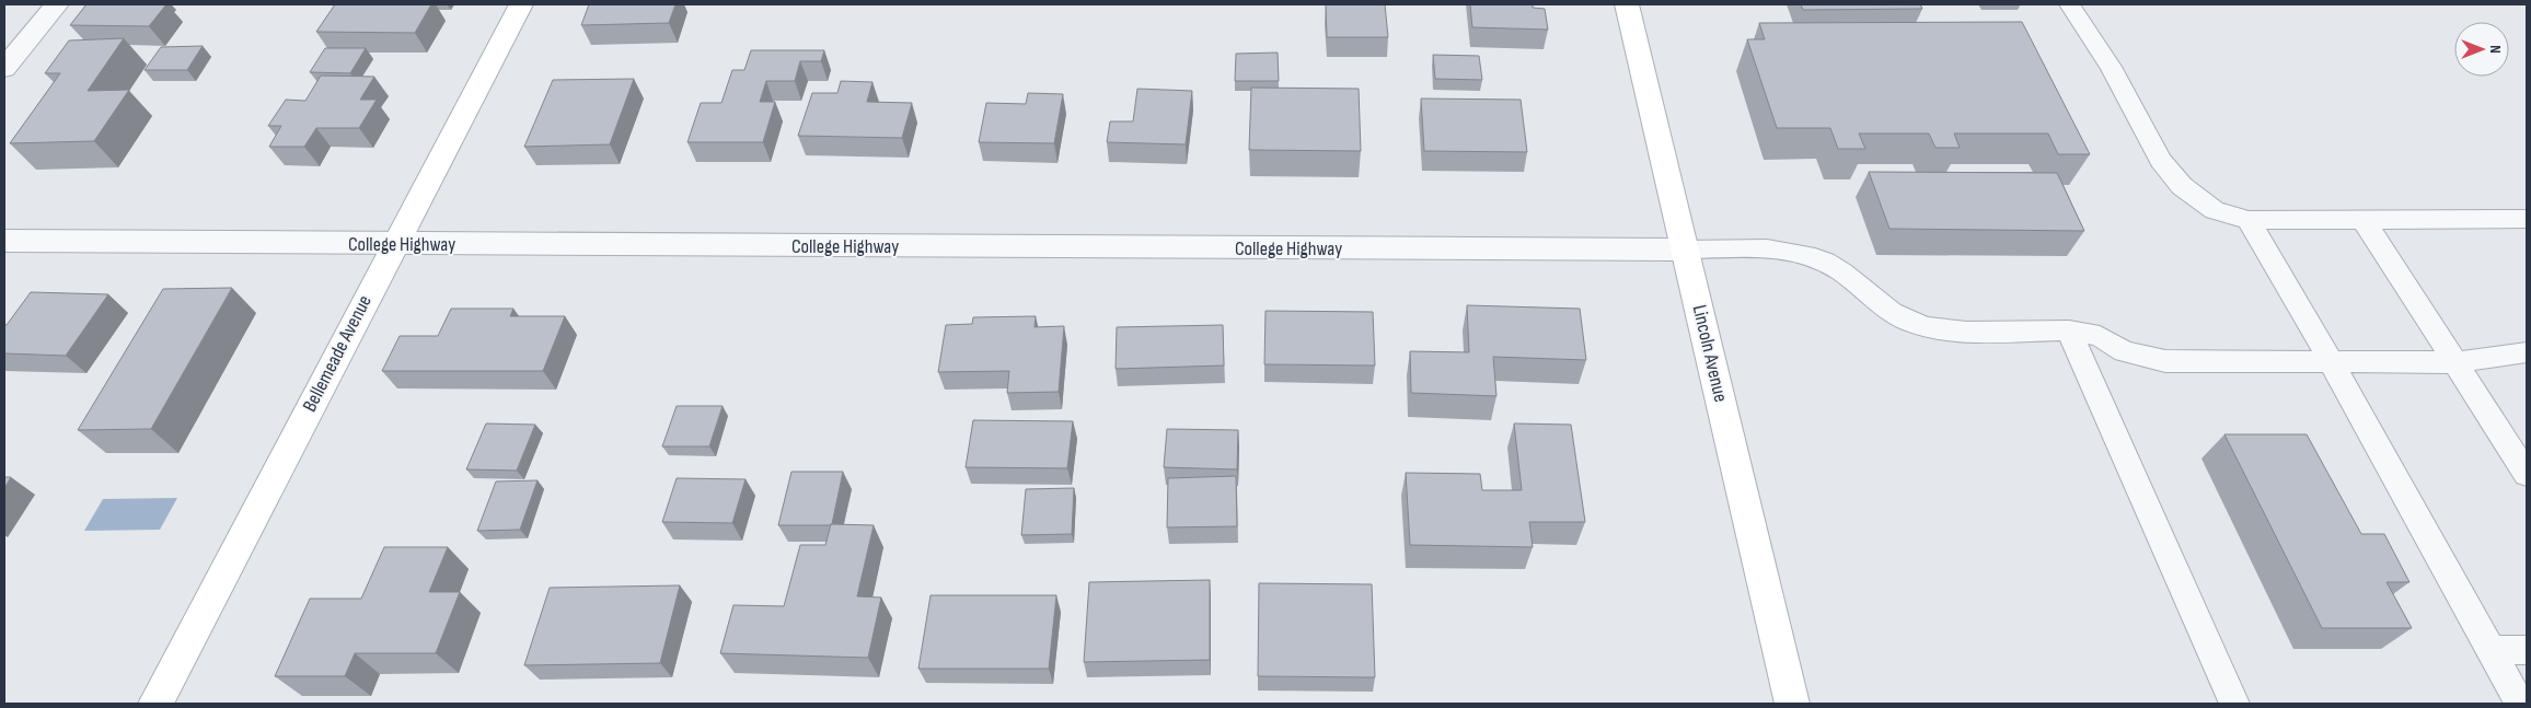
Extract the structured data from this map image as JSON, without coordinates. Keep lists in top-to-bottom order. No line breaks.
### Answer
{"streets":{"street":["College Highway","Bellemeade Avenue","Lincoln Avenue"]},"crossings":[["College Highway","Bellemeade Avenue"],["College Highway","Lincoln Avenue"]],"north":"right"}
